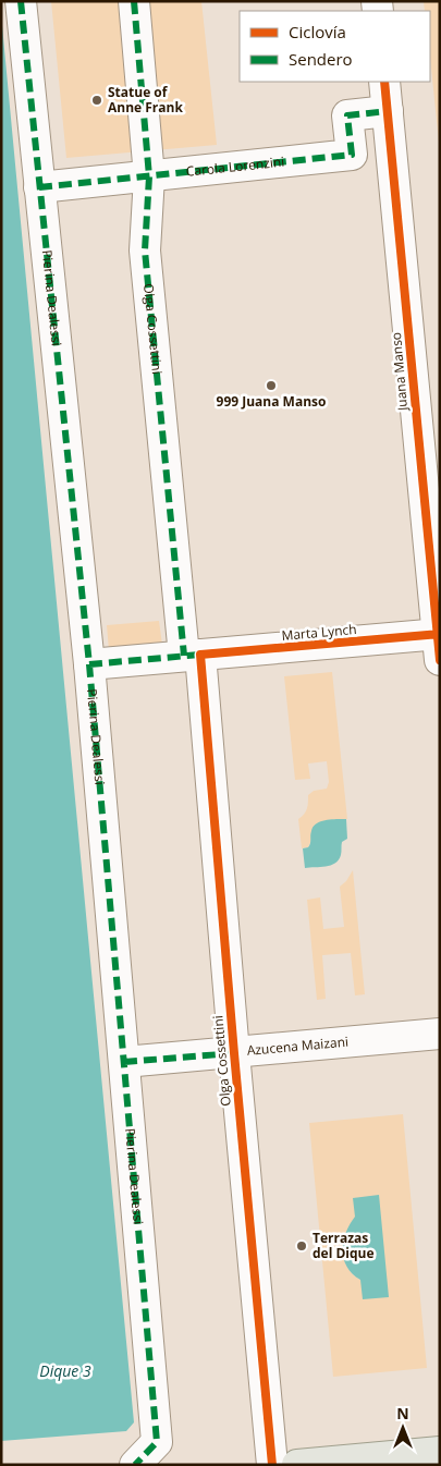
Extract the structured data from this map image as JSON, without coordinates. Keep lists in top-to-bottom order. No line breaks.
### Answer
{"streets":{"street":["Carola Lorenzini","Pierina Dealessi","Olga Cossettini","Juana Manso","Marta Lynch","Azucena Maizani"]},"crossings":[["Carola Lorenzini","Pierina Dealessi"],["Carola Lorenzini","Olga Cossettini"],["Carola Lorenzini","Juana Manso"],["Pierina Dealessi","Marta Lynch"],["Pierina Dealessi","Azucena Maizani"],["Olga Cossettini","Marta Lynch"],["Olga Cossettini","Azucena Maizani"],["Juana Manso","Marta Lynch"]],"water":["Dique 3"],"places":["Statue of Anne Frank","999 Juana Manso","Terrazas del Dique"],"legend":["Ciclovía","Sendero"],"north":"top"}
